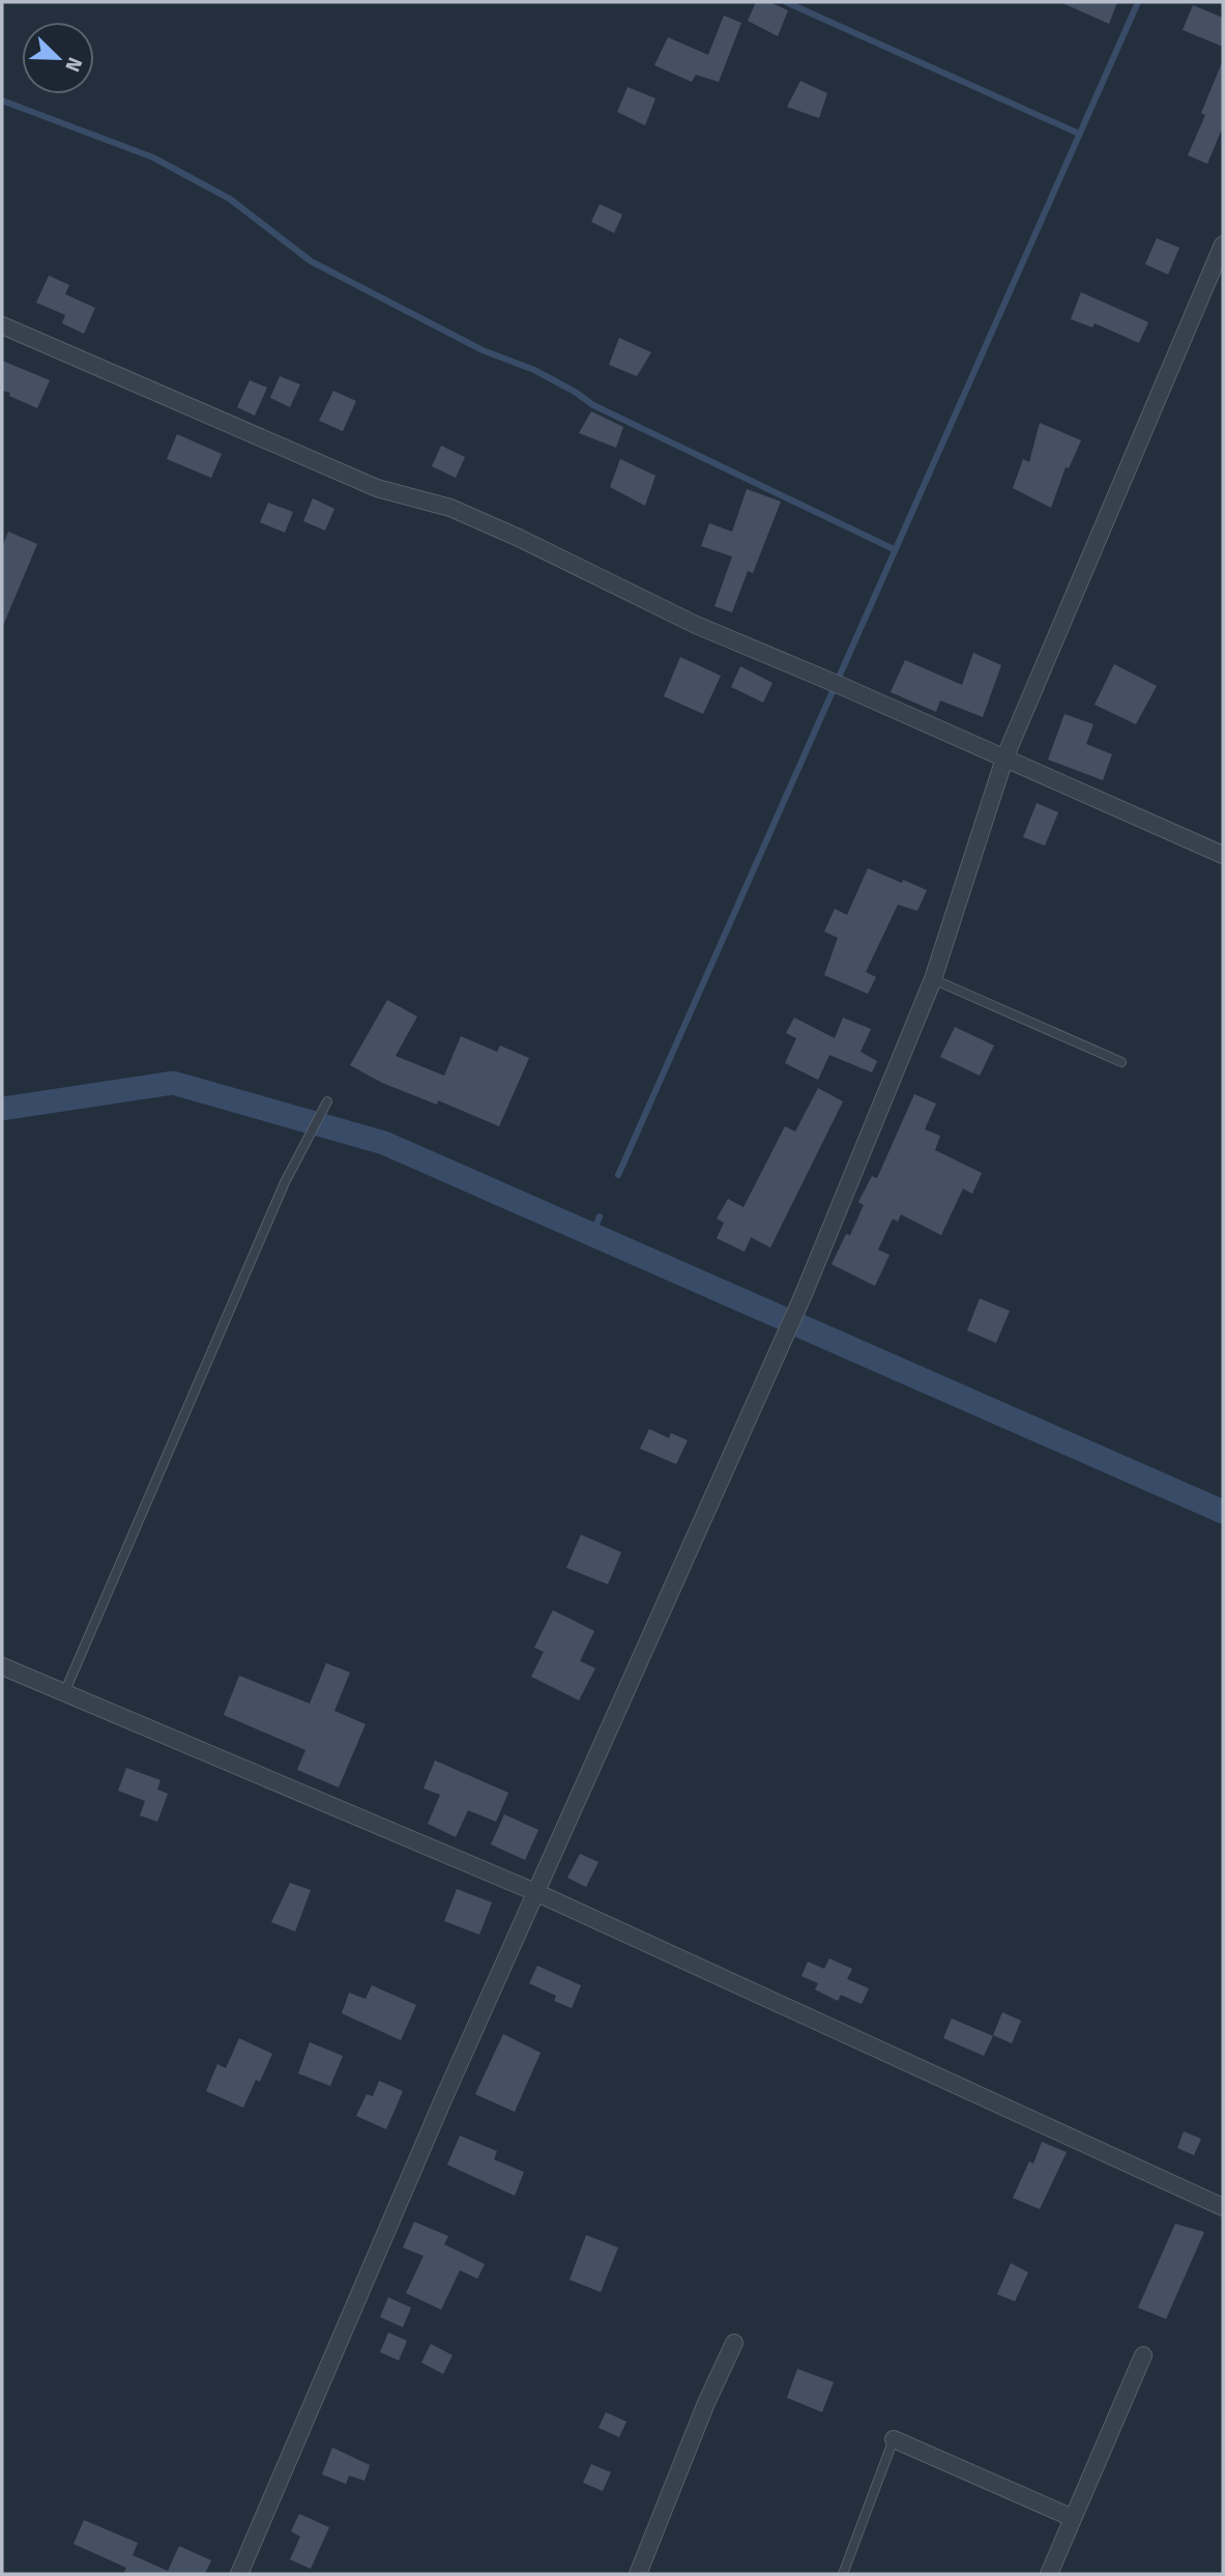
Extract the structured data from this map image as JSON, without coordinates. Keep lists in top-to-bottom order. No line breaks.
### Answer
{"north":"bottom right"}
